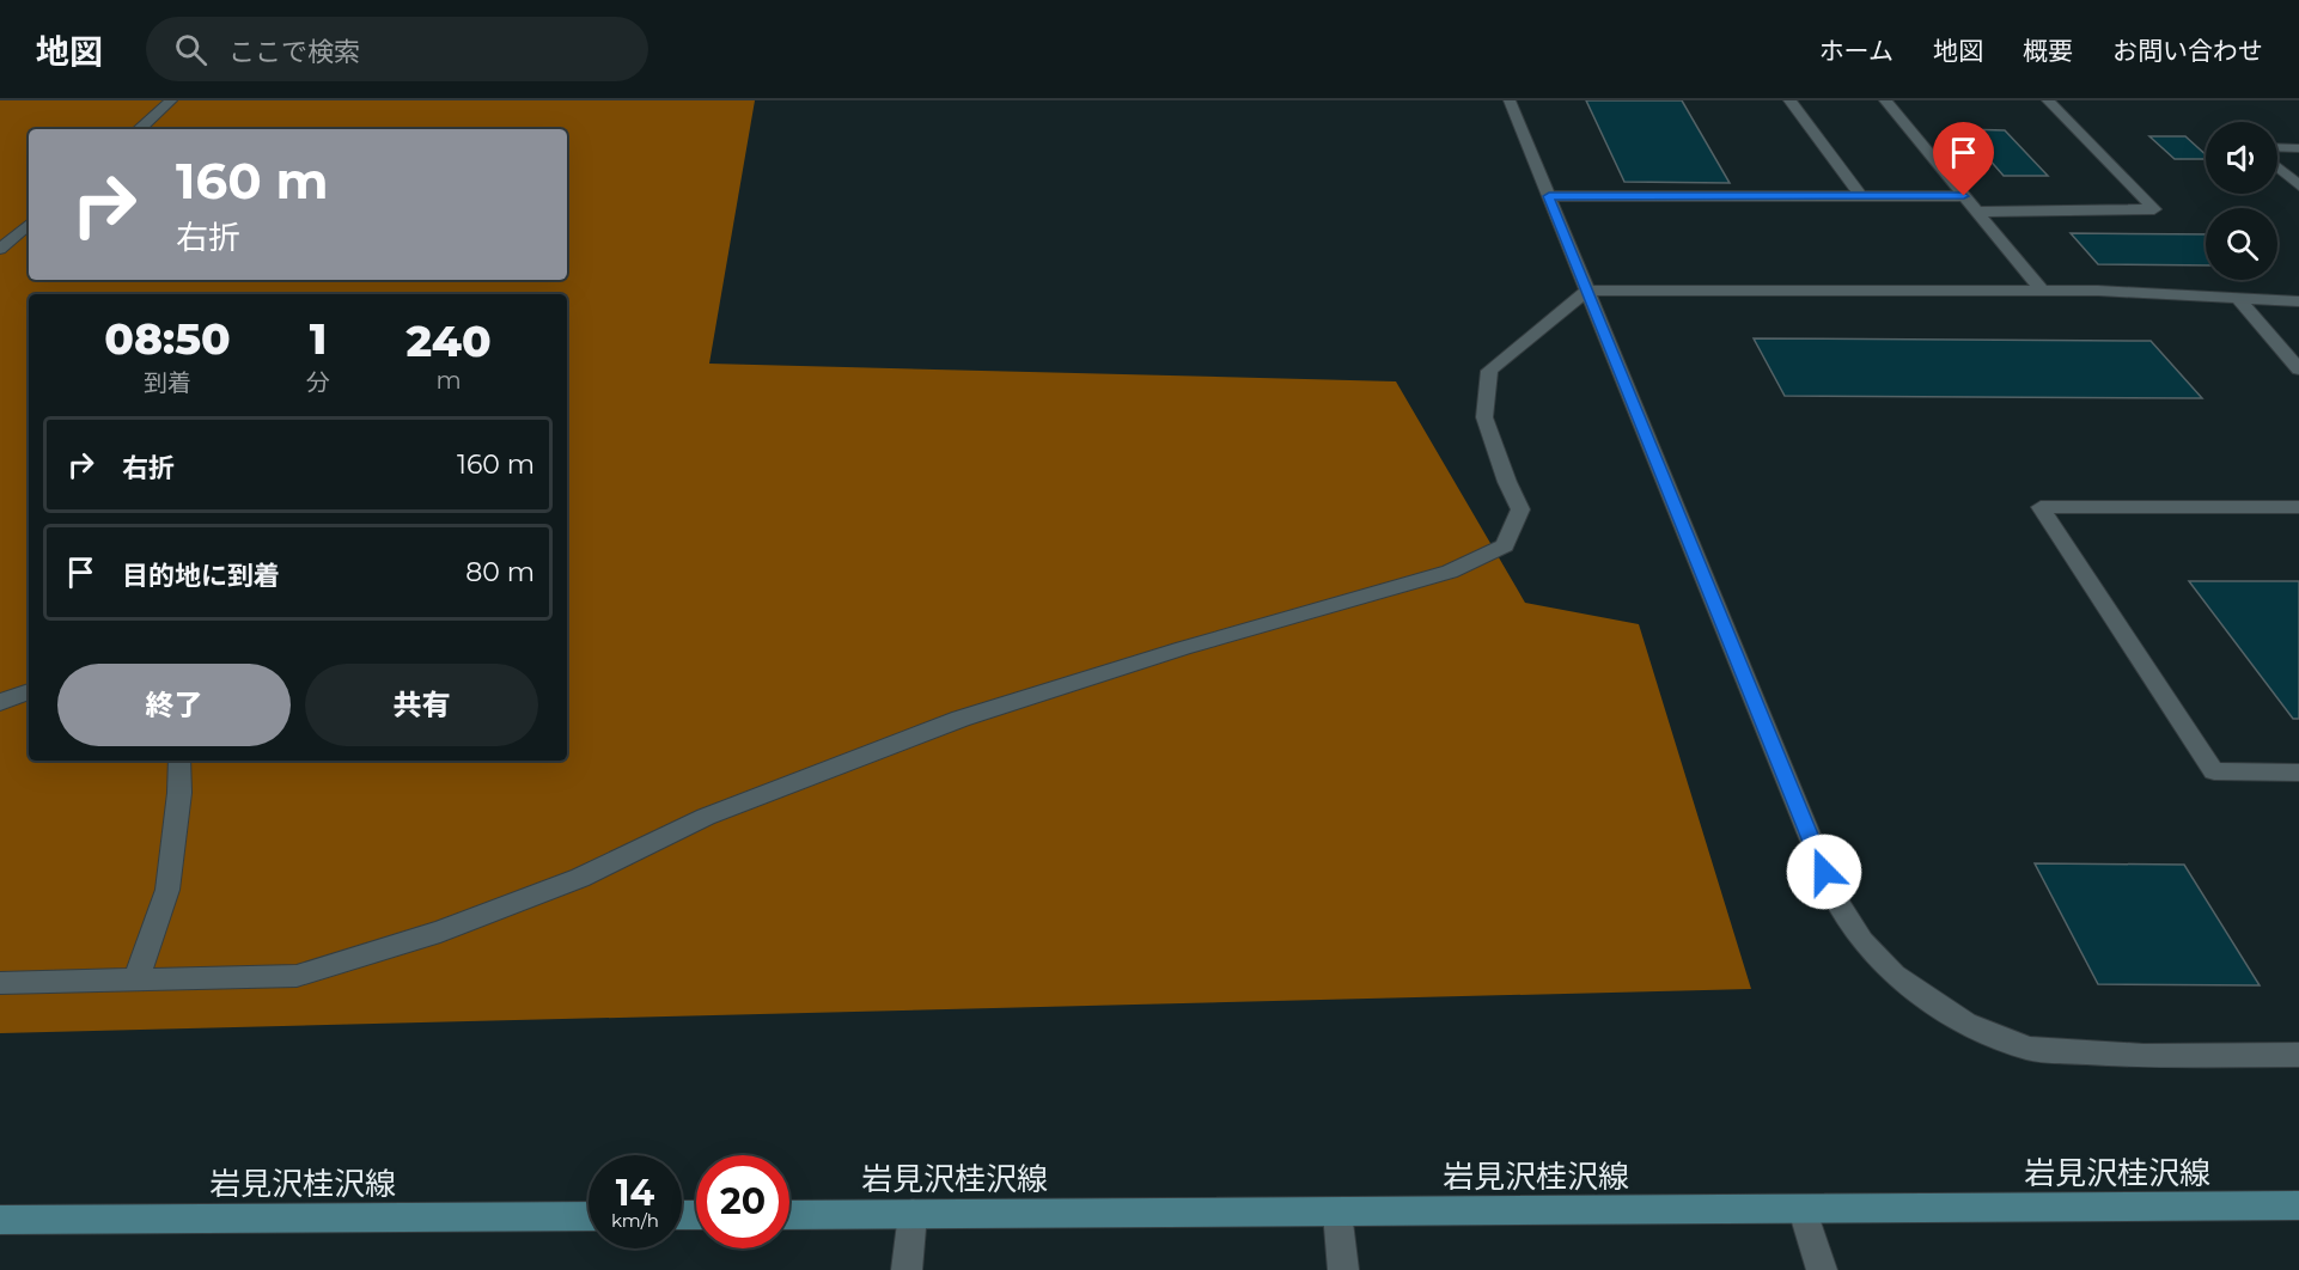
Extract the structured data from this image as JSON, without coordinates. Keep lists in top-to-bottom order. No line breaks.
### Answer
{"streets":{"main road":["岩見沢桂沢線"]},"page":{"header":"地図","search":"ここで検索","nav":["ホーム","地図","概要","お問い合わせ"],"turn":["160 m","右折"],"eta":["08:50","到着","1","分","240","m"],"list":[{"name":"右折","value":"160 m"},{"name":"目的地に到着","value":"80 m"}],"buttons":["終了","共有"],"speed":"14 km/h","limit":"20"}}
